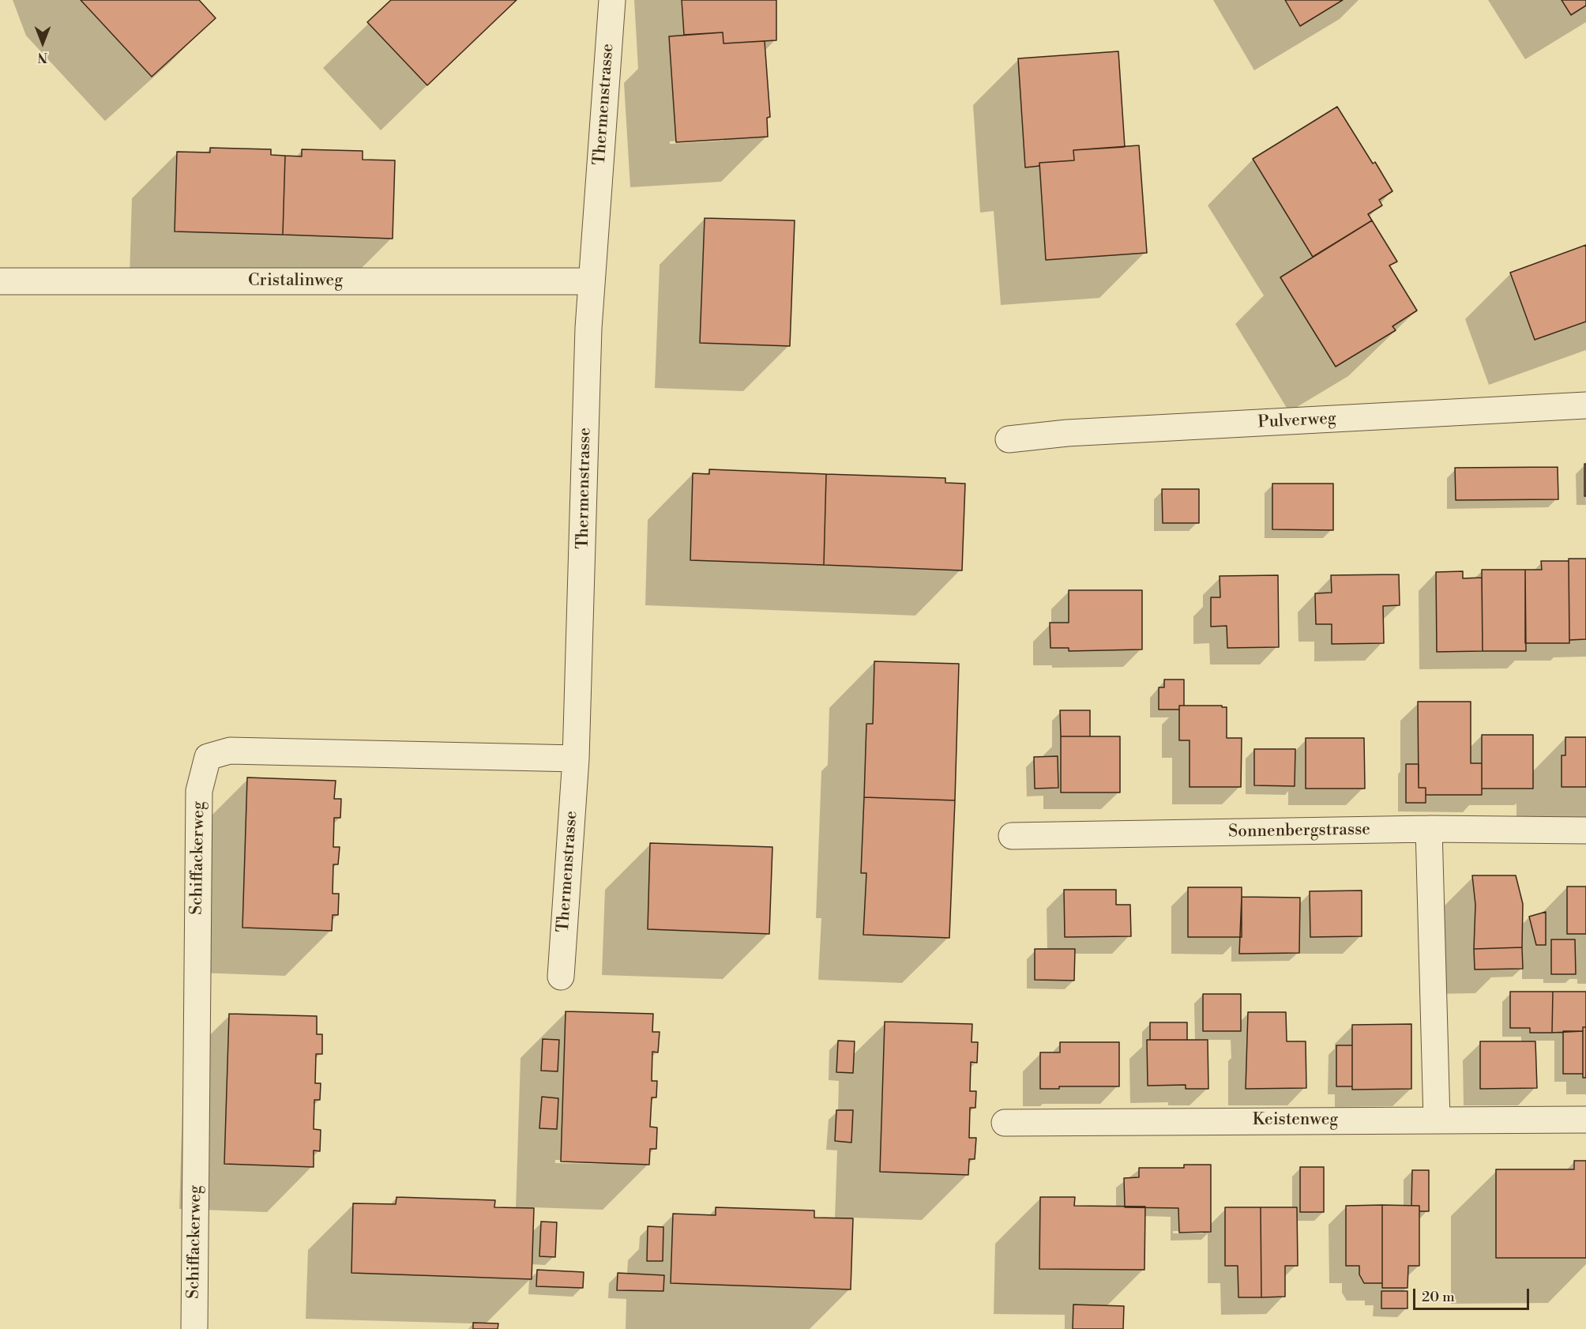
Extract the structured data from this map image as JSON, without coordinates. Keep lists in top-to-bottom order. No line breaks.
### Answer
{"streets":{"street":["Thermenstrasse","Cristalinweg","Pulverweg","Sonnenbergstrasse","Schiffackerweg","Keistenweg"]},"crossings":[["Thermenstrasse","Cristalinweg"],["Thermenstrasse","Schiffackerweg"]],"scale_bar":"20 m","north":"bottom"}
